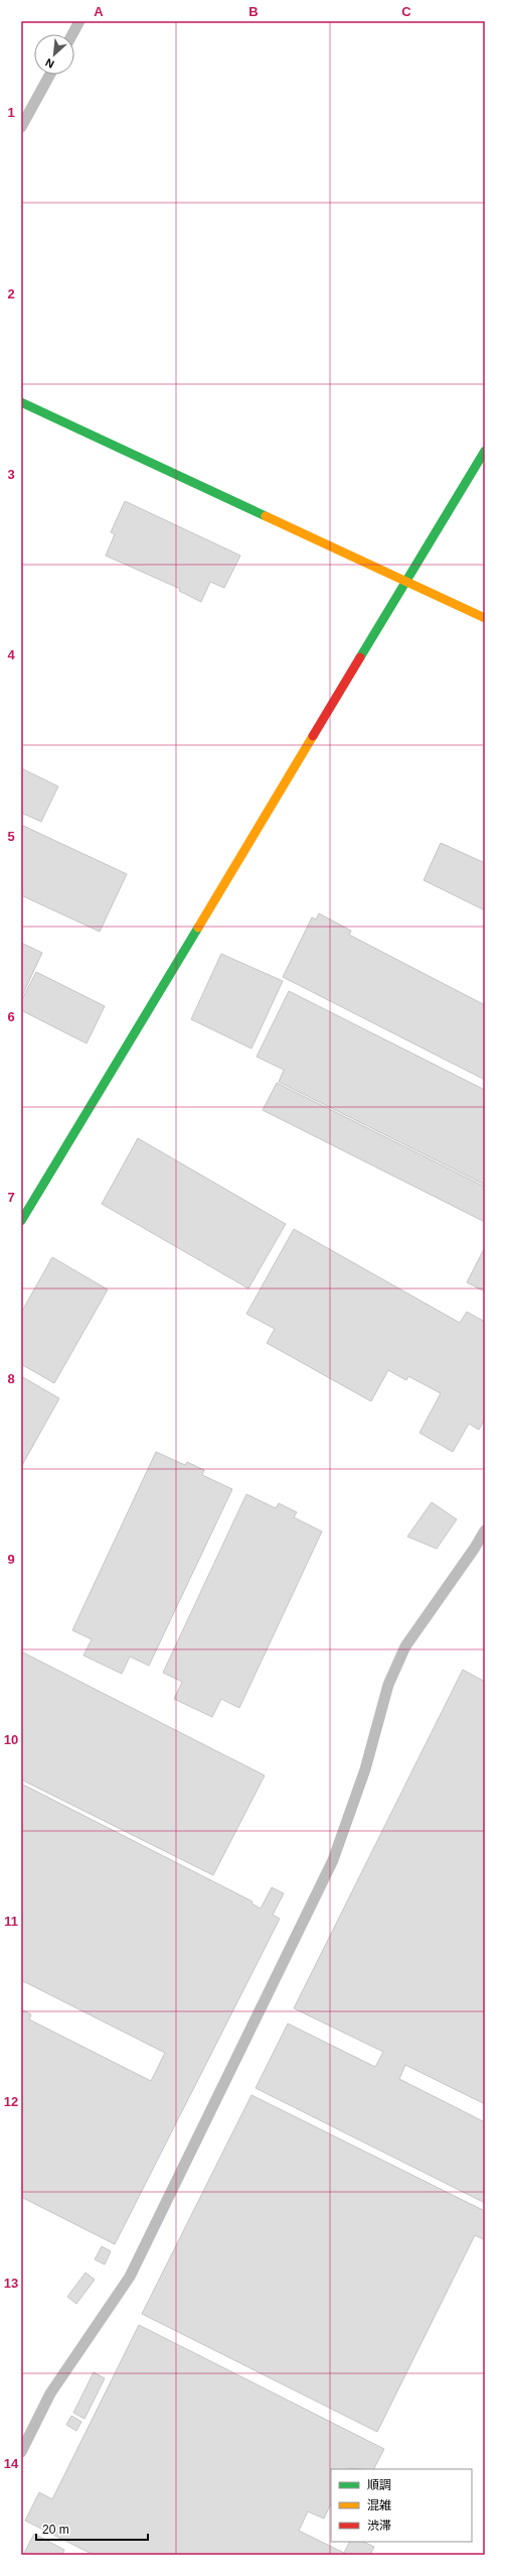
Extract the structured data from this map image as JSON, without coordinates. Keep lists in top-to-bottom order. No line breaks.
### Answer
{"legend":["順調","混雑","渋滞"],"scale_bar":"20 m","north":"bottom left","grid":{"columns":["A","B","C"],"rows":["1","2","3","4","5","6","7","8","9","10","11","12","13","14"]}}
